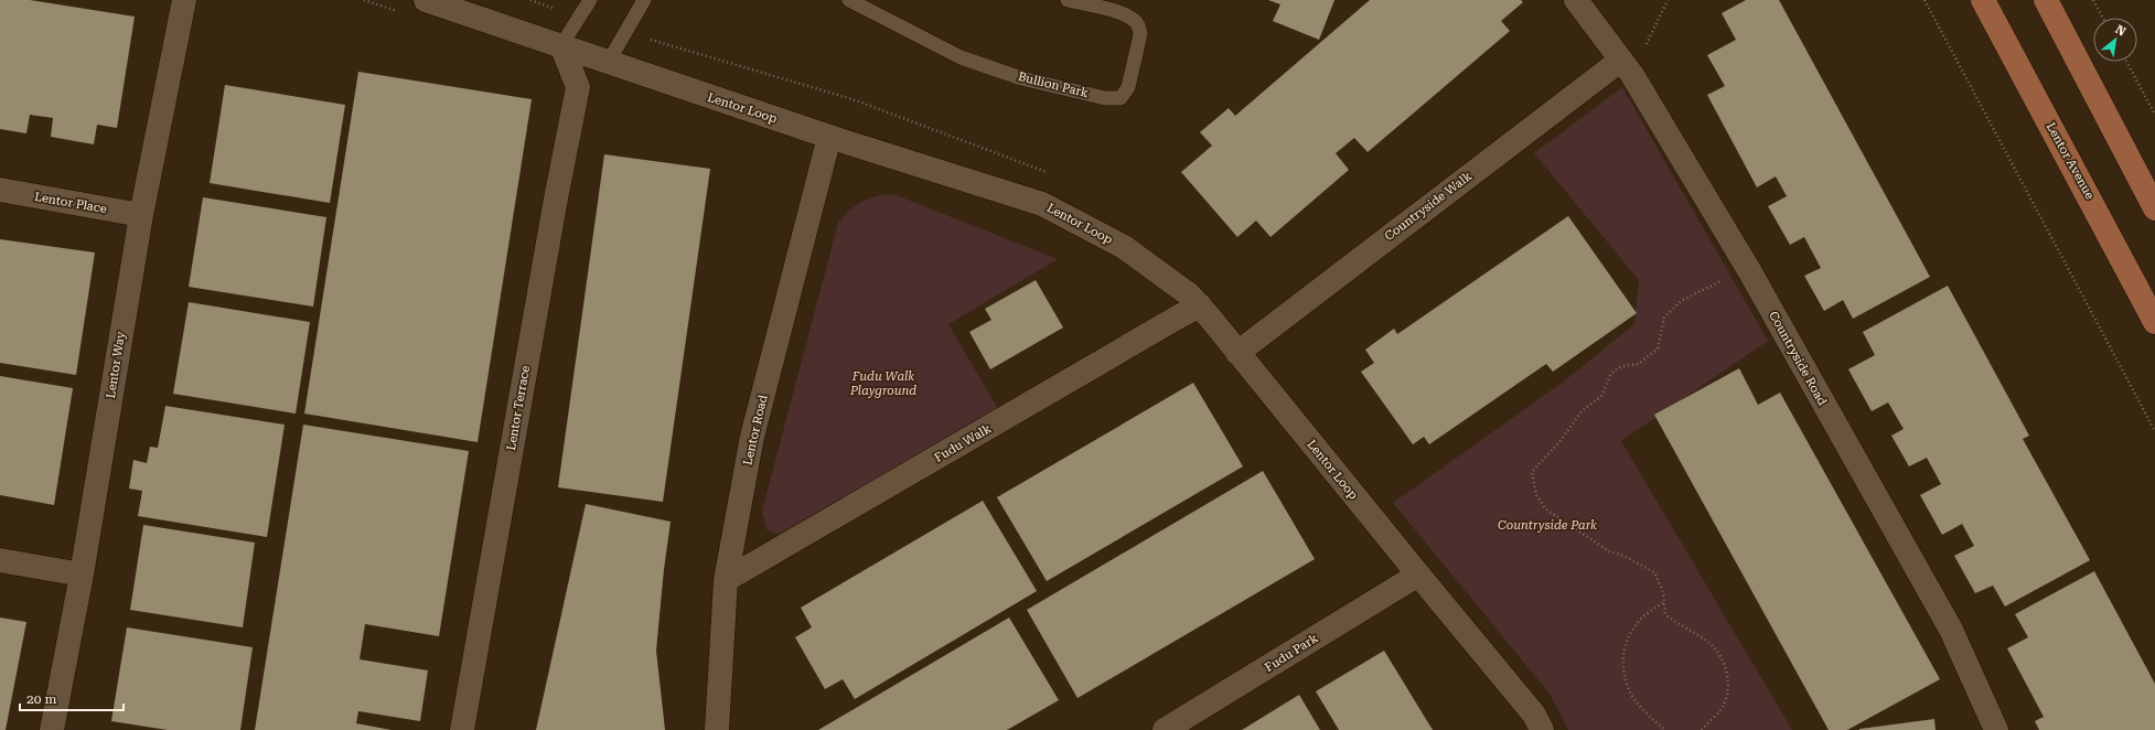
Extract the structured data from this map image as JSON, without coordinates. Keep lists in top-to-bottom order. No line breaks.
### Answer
{"streets":{"main road":["Lentor Avenue"],"street":["Lentor Loop","Lentor Place","Countryside Walk","Countryside Road","Lentor Way","Lentor Terrace","Lentor Road","Fudu Walk","Fudu Park"],"lane":["Bullion Park"]},"crossings":[["Lentor Loop","Countryside Walk"],["Lentor Loop","Lentor Road"],["Lentor Loop","Fudu Walk"],["Lentor Loop","Fudu Park"],["Lentor Place","Lentor Way"],["Countryside Walk","Countryside Road"],["Lentor Road","Fudu Walk"]],"parks":["Fudu Walk Playground","Countryside Park"],"scale_bar":"20 m","north":"top right"}
